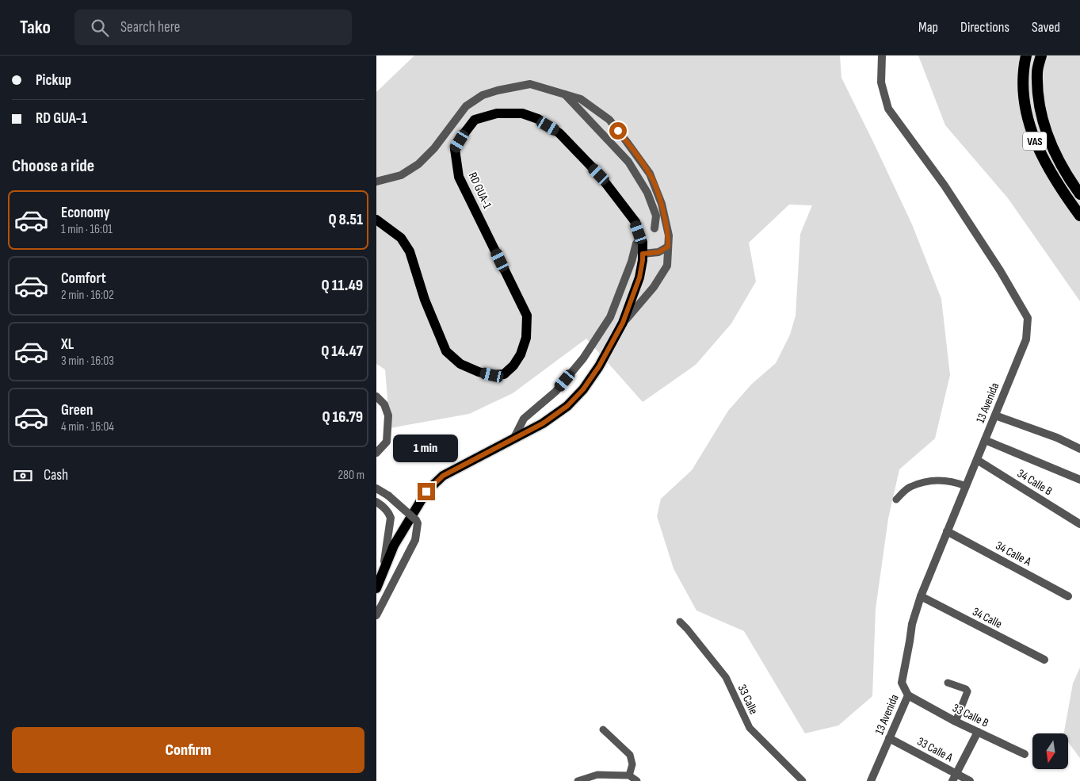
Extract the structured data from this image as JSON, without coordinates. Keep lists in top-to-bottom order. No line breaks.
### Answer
{"streets":{"highway":["VAS"],"main road":["RD GUA-1"],"street":["13 Avenida","34 Calle B","34 Calle A","34 Calle","33 Calle B","33 Calle A"],"lane":["33 Calle"]},"crossings":[["13 Avenida","34 Calle B"],["13 Avenida","34 Calle A"],["13 Avenida","34 Calle"],["13 Avenida","33 Calle B"],["13 Avenida","33 Calle A"]],"north":"bottom","page":{"header":"Tako","search":"Search here","nav":["Map","Directions","Saved"],"banner":["Pickup","RD GUA-1"],"heading":"Choose a ride","list":[{"name":"Economy","note":"1 min · 16:01","value":"Q 8.51"},{"name":"Comfort","note":"2 min · 16:02","value":"Q 11.49"},{"name":"XL","note":"3 min · 16:03","value":"Q 14.47"},{"name":"Green","note":"4 min · 16:04","value":"Q 16.79"}],"bubble":"1 min","pay":["Cash","280 m"],"buttons":"Confirm"}}
